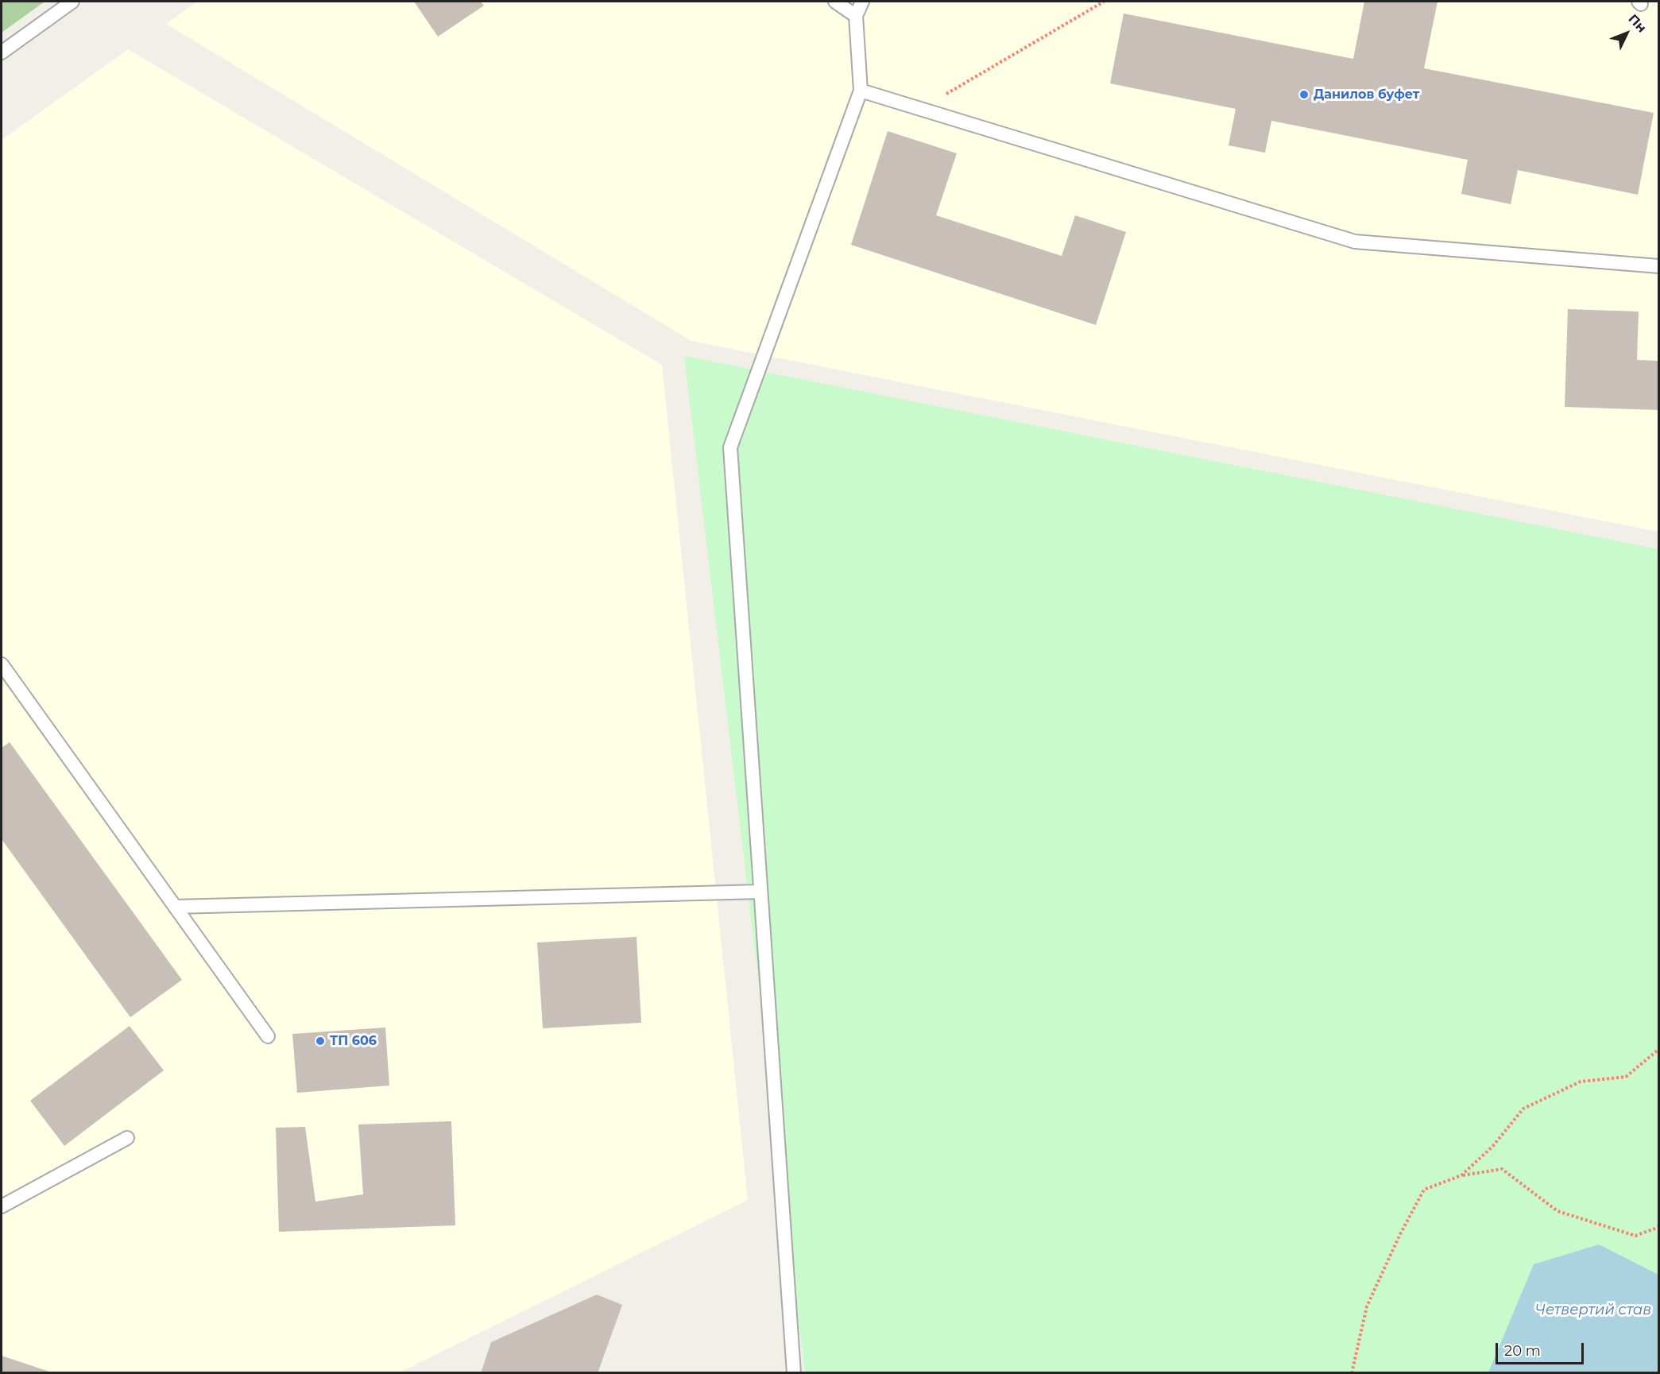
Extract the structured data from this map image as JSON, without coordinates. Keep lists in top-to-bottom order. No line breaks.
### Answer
{"water":["Четвертий став"],"places":["Данилов буфет","ТП 606"],"scale_bar":"20 m","north":"top right"}
